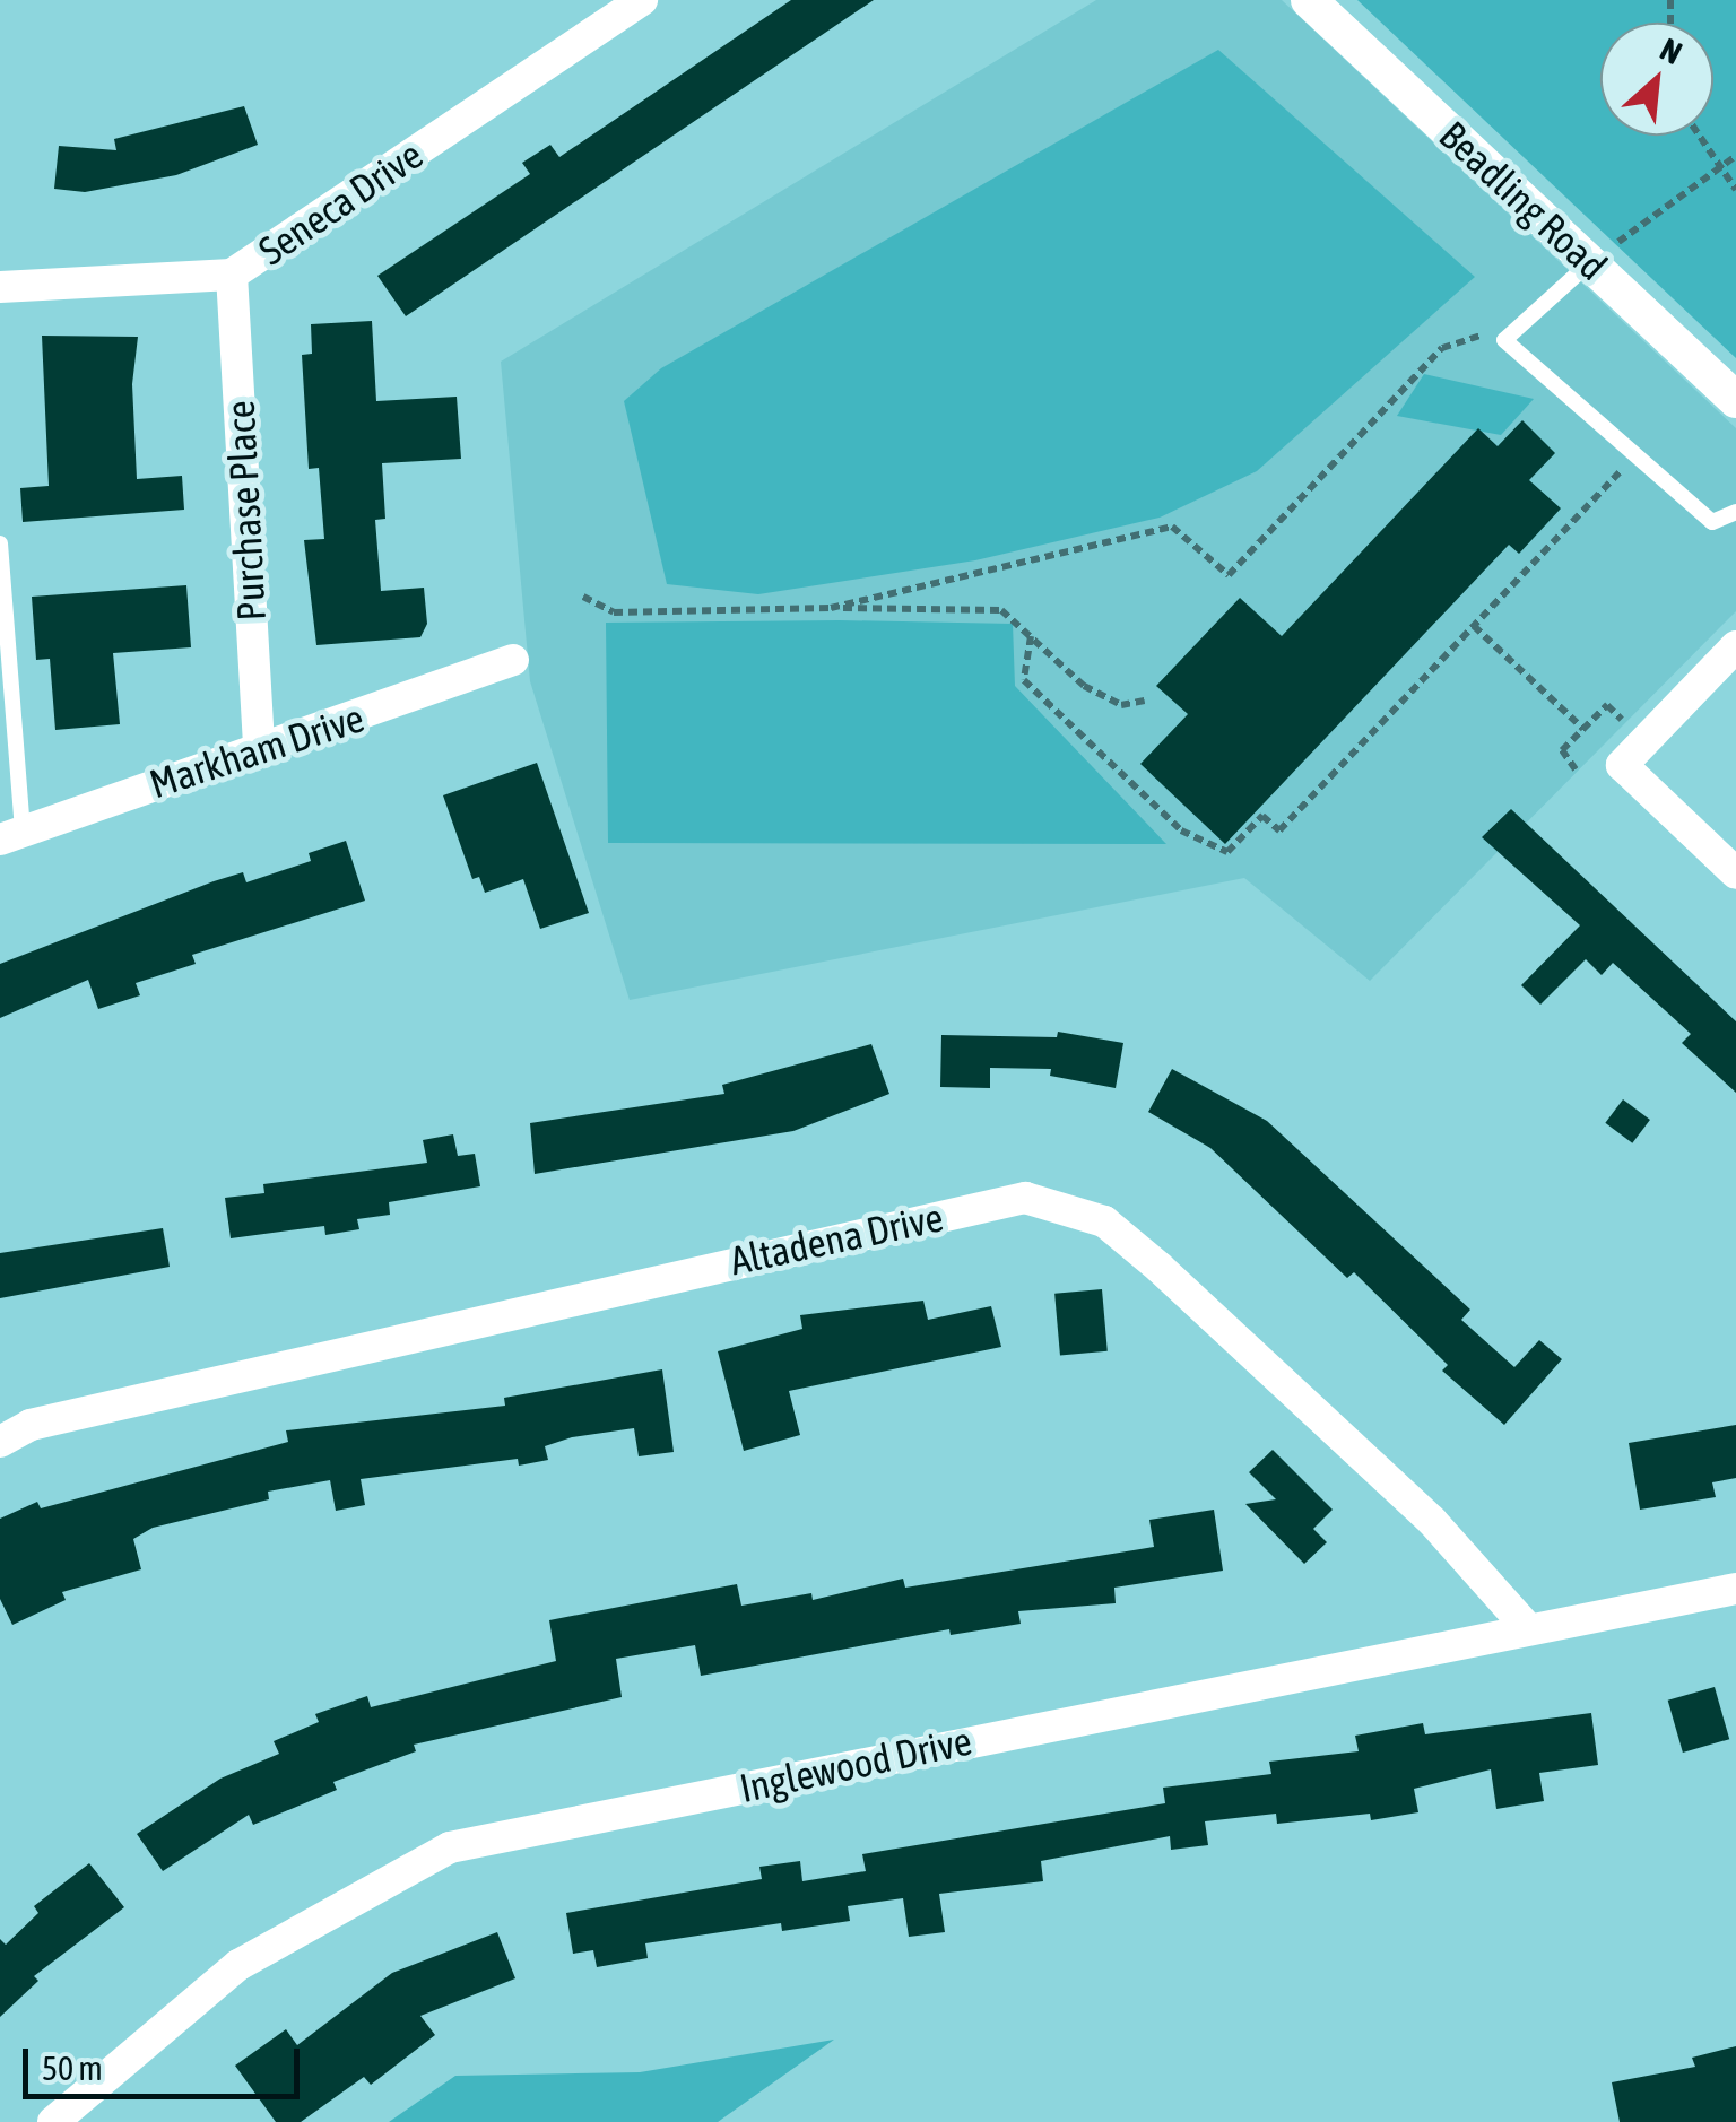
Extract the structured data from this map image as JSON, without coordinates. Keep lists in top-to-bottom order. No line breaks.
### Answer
{"streets":{"street":["Beadling Road","Seneca Drive","Purchase Place","Markham Drive","Altadena Drive","Inglewood Drive"]},"crossings":[["Seneca Drive","Purchase Place"],["Purchase Place","Markham Drive"],["Altadena Drive","Inglewood Drive"]],"scale_bar":"50 m","north":"top right"}
